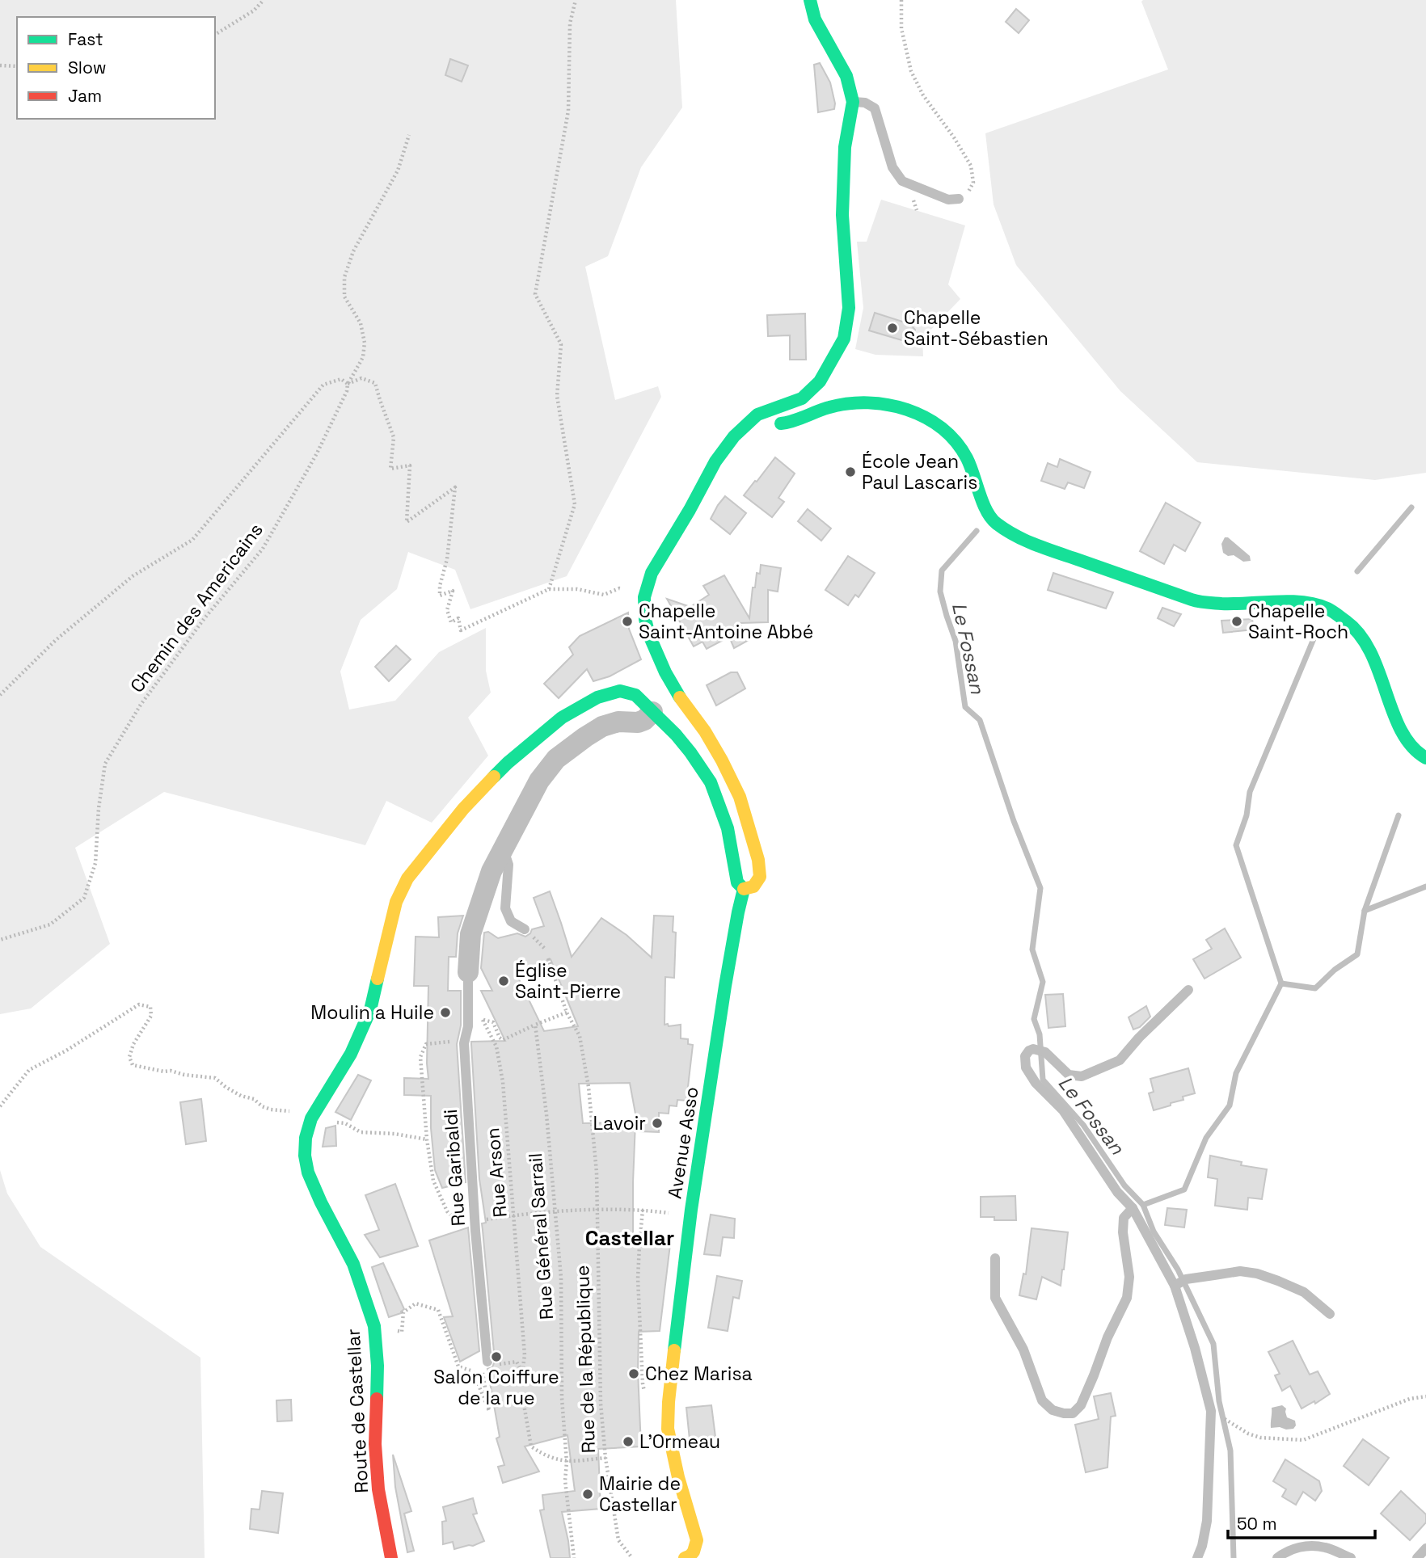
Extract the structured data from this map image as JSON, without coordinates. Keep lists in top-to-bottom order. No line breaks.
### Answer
{"streets":{"street":["Avenue Asso","Route de Castellar"],"lane":["Rue Garibaldi"],"path":["Chemin des Americains","Rue Arson","Rue Général Sarrail","Rue de la République"]},"crossings":[["Avenue Asso","Route de Castellar"],["Rue Arson","Rue Général Sarrail"]],"districts":["Castellar"],"water":["Le Fossan"],"places":["Chapelle Saint-Sébastien","École Jean Paul Lascaris","Chapelle Saint-Antoine Abbé","Chapelle Saint-Roch","Église Saint-Pierre","Moulin a Huile","Lavoir","Salon Coiffure de la rue","Chez Marisa","L'Ormeau","Mairie de Castellar"],"legend":["Fast","Slow","Jam"],"scale_bar":"50 m"}
